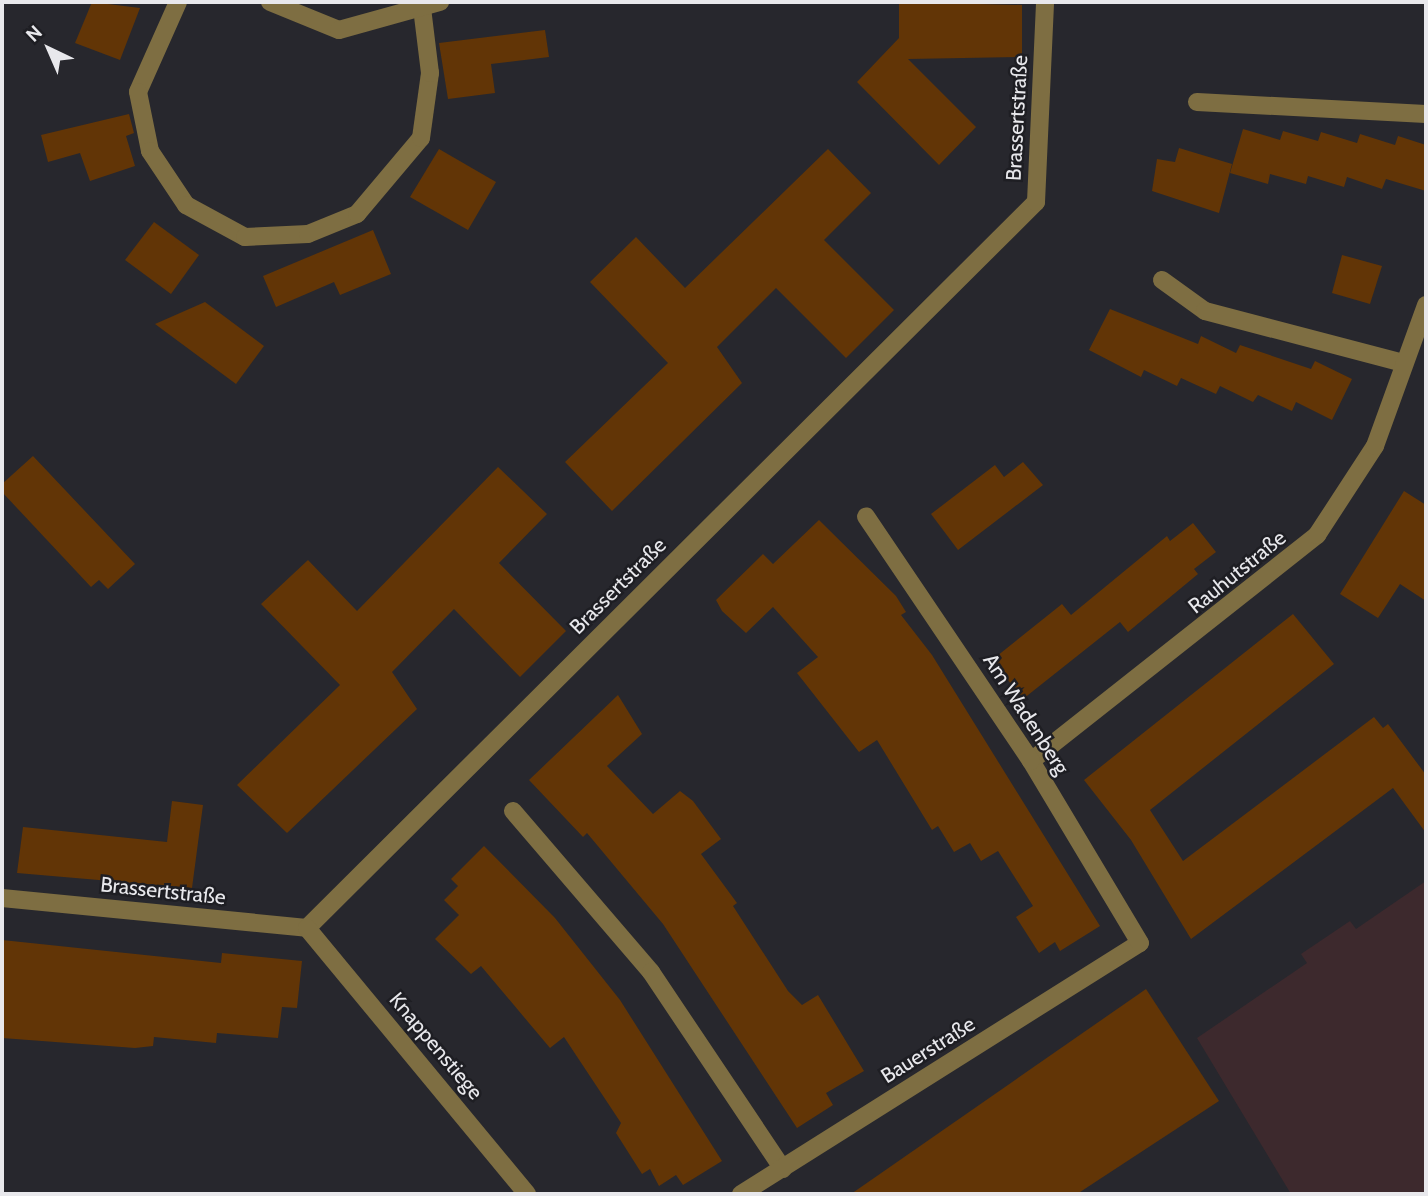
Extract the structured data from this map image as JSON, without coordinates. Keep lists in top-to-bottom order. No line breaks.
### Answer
{"streets":{"street":["Brassertstraße","Rauhutstraße","Am Wadenberg","Knappenstiege","Bauerstraße"]},"crossings":[["Brassertstraße","Knappenstiege"],["Rauhutstraße","Am Wadenberg"],["Am Wadenberg","Bauerstraße"]],"north":"top left"}
